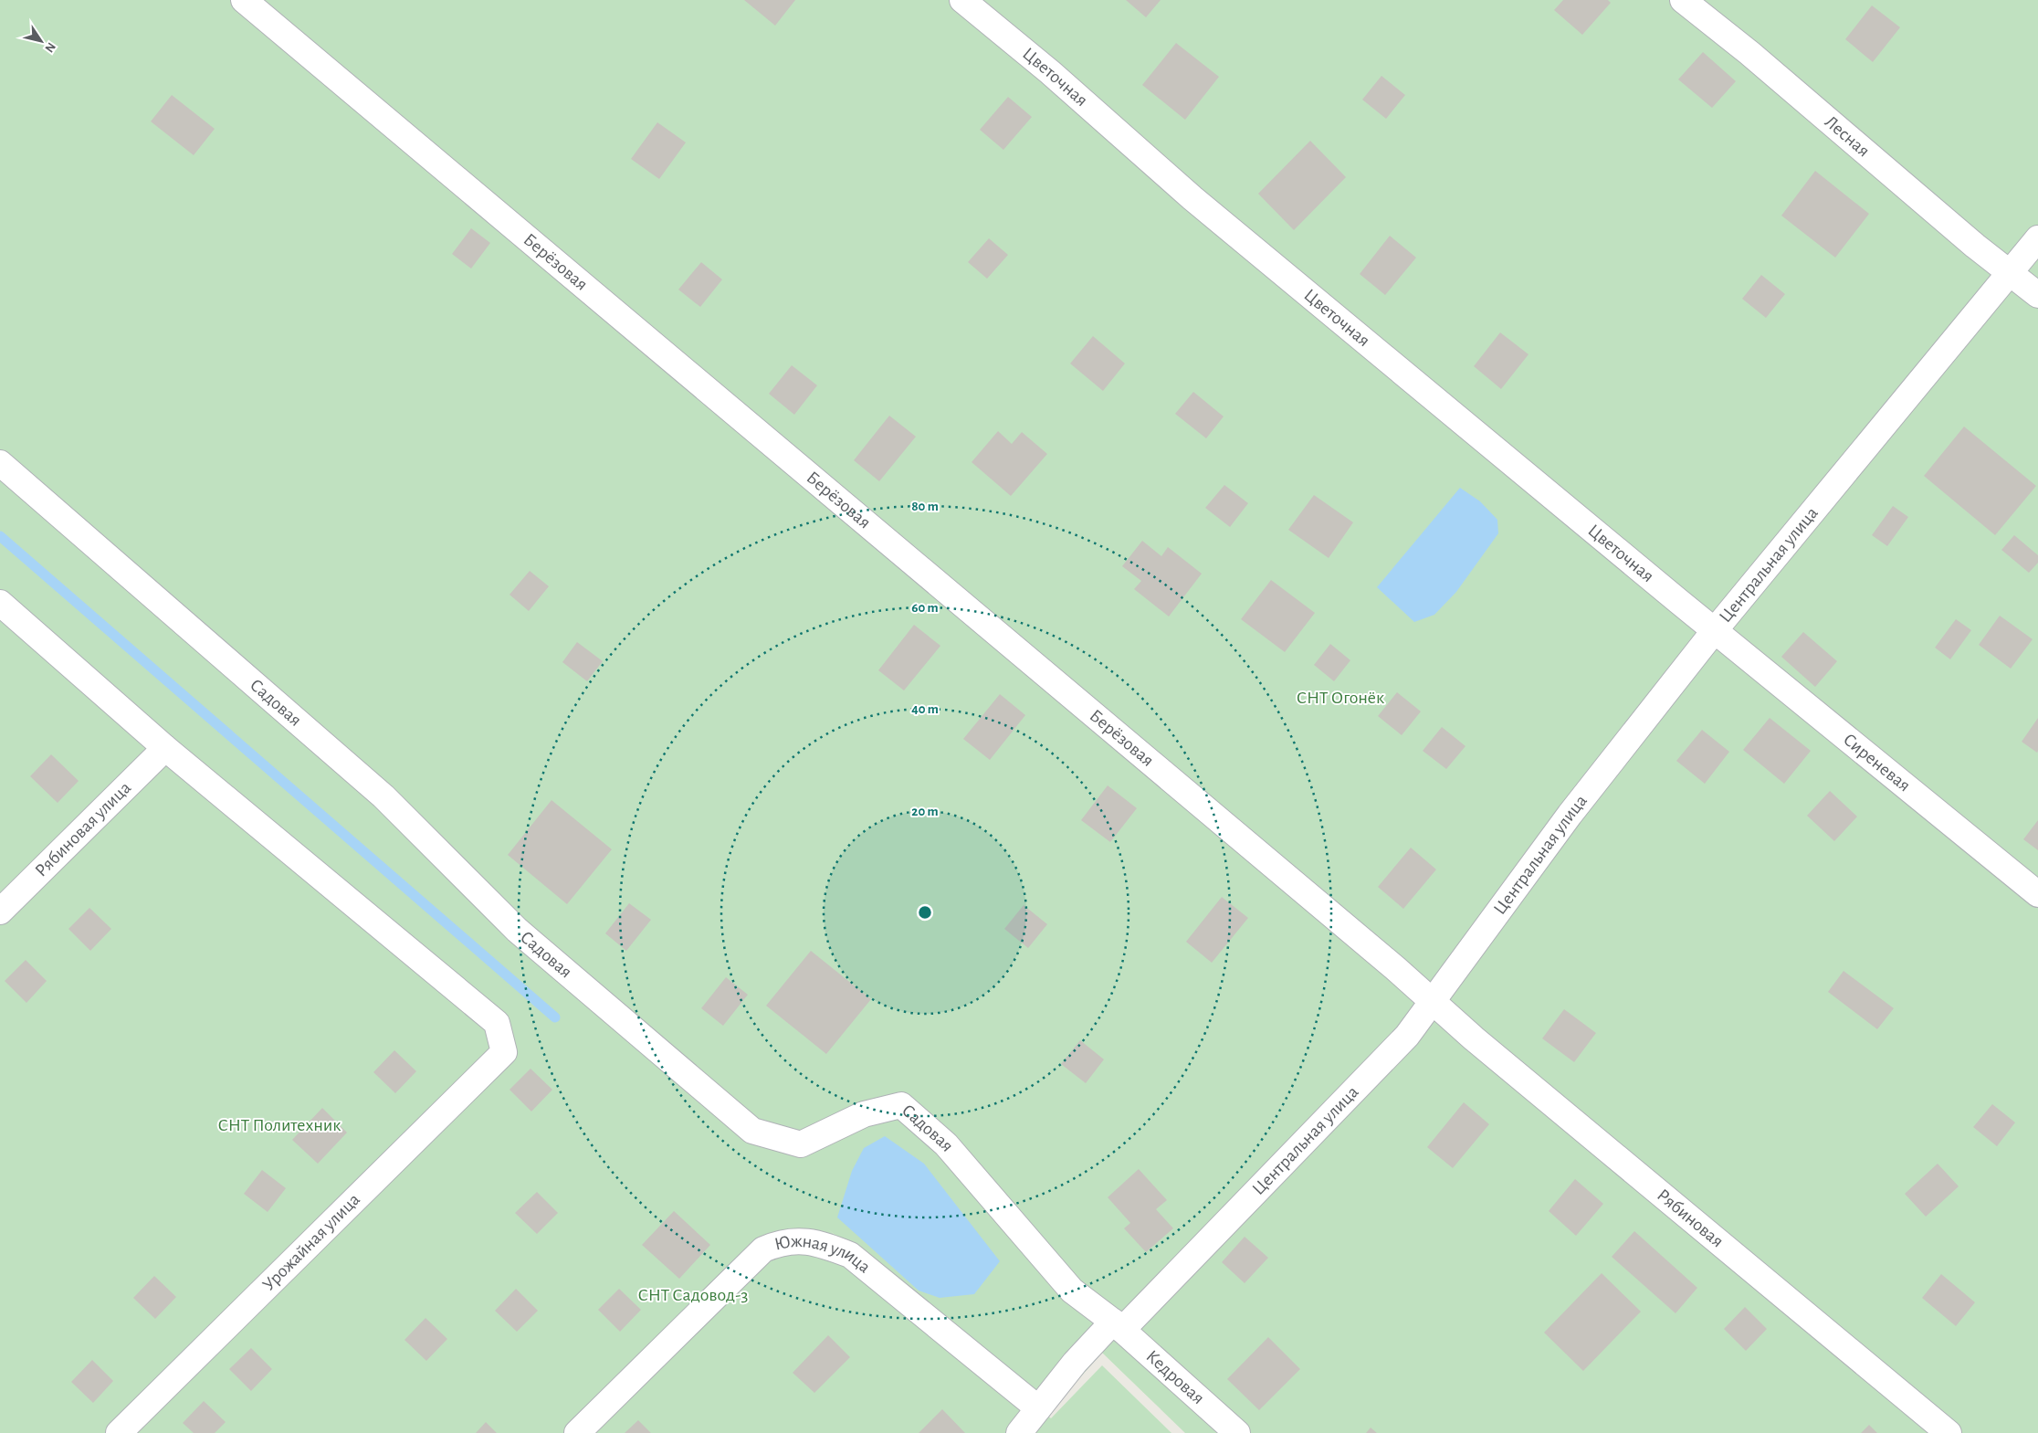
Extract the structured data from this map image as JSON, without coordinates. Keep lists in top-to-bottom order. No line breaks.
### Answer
{"streets":{"street":["Цветочная","Лесная","Берёзовая","Центральная улица","Садовая","Сиреневая","Рябиновая улица","Рябиновая","Урожайная улица","Южная улица","Кедровая"]},"crossings":[["Цветочная","Центральная улица"],["Цветочная","Сиреневая"],["Лесная","Центральная улица"],["Берёзовая","Центральная улица"],["Берёзовая","Рябиновая"],["Центральная улица","Садовая"],["Центральная улица","Сиреневая"],["Центральная улица","Рябиновая"],["Центральная улица","Южная улица"],["Центральная улица","Кедровая"],["Садовая","Кедровая"],["Рябиновая улица","Урожайная улица"]],"parks":["СНТ Огонёк","СНТ Политехник","СНТ Садовод-3"],"north":"bottom right","rings":["80 m","60 m","40 m","20 m"]}
